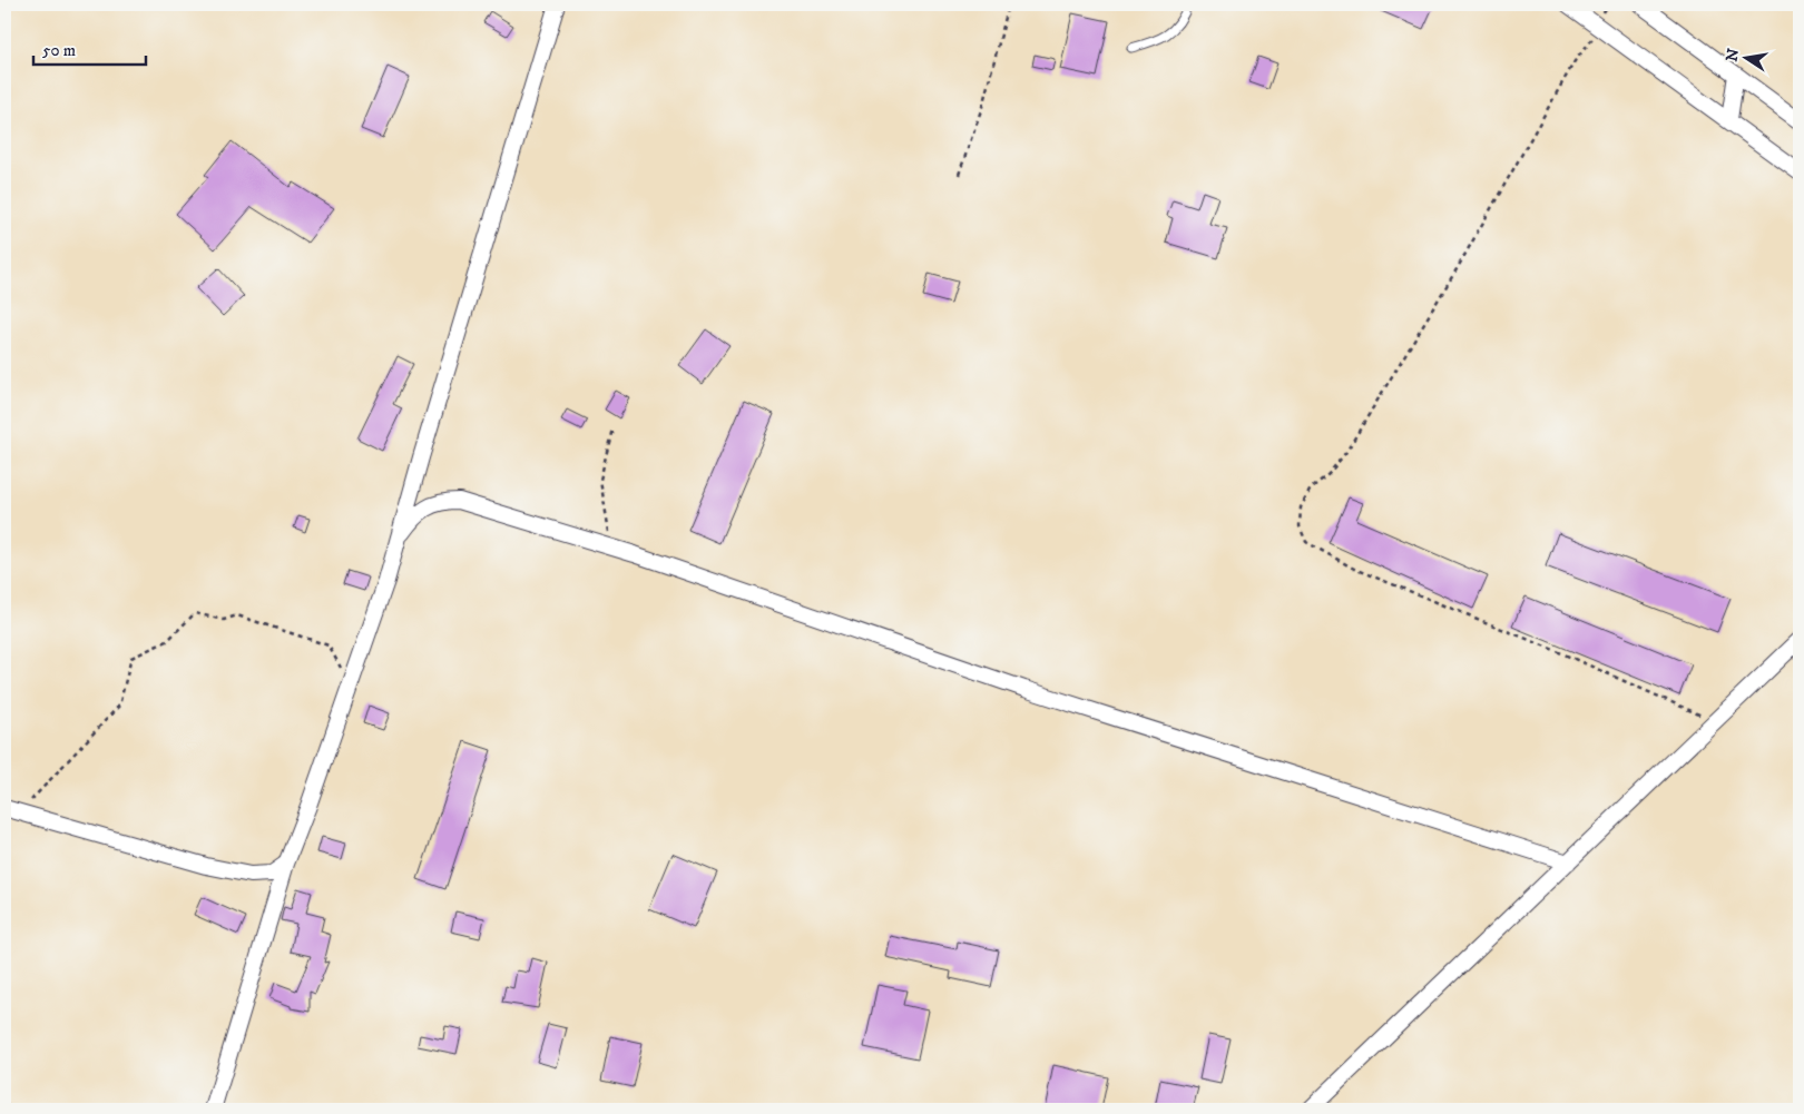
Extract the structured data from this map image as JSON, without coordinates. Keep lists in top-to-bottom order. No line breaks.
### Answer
{"scale_bar":"50 m","north":"left"}
